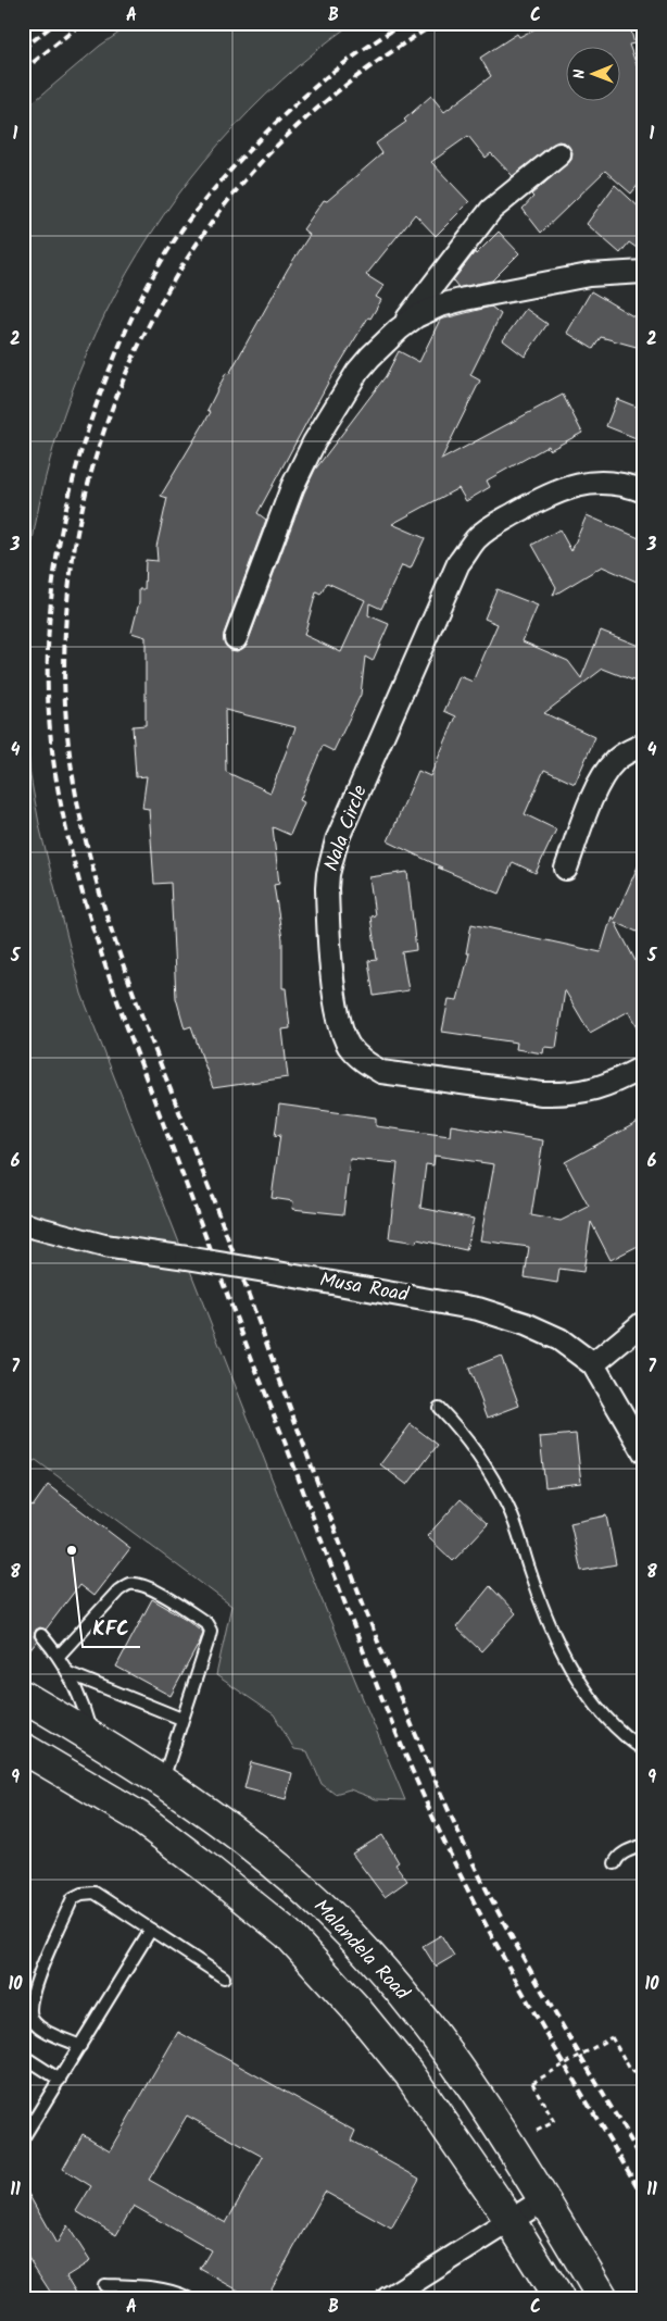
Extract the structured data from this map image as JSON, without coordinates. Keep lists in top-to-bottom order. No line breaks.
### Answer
{"streets":{"main road":["Malandela Road"],"street":["Nala Circle","Musa Road"]},"places":["KFC"],"north":"left","grid":{"columns":["A","B","C"],"rows":["1","2","3","4","5","6","7","8","9","10","11"]}}
